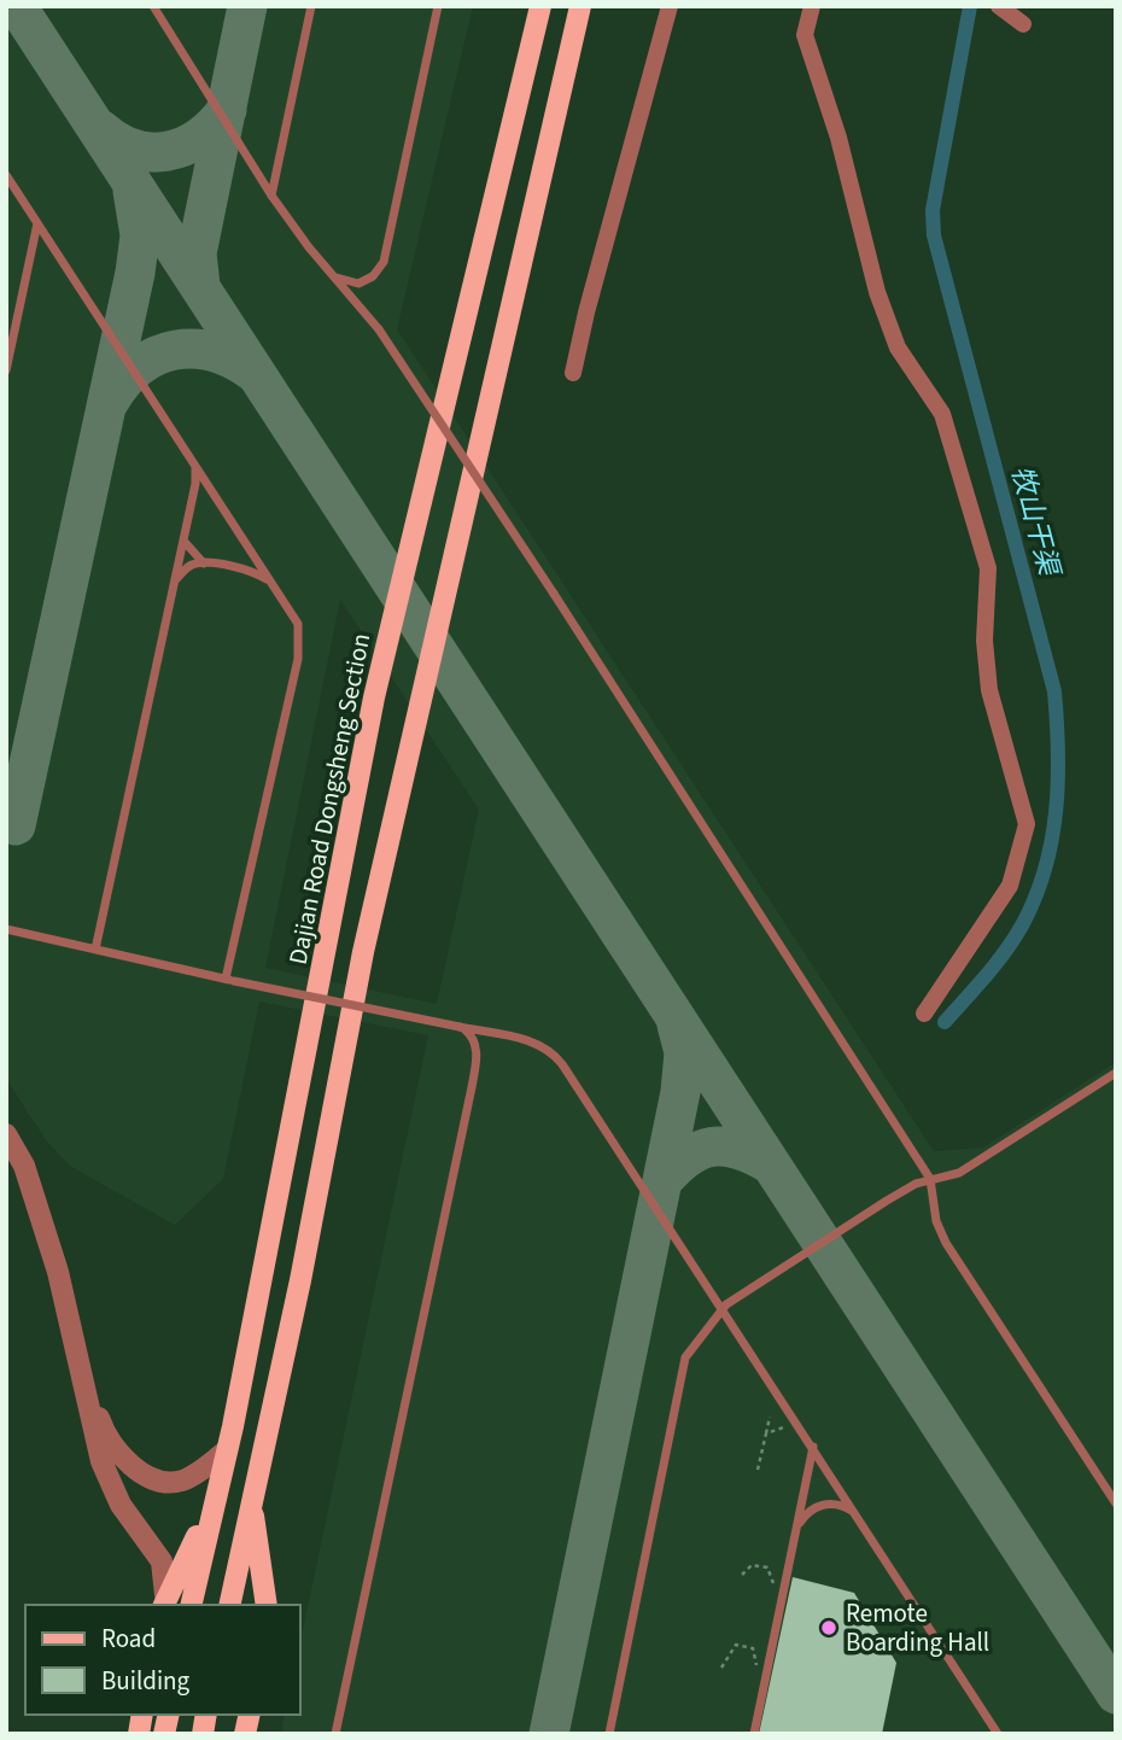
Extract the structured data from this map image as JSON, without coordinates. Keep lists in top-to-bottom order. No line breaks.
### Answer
{"streets":{"main road":["Dajian Road Dongsheng Section"]},"water":["牧山干渠"],"places":["Remote Boarding Hall"],"legend":["Road","Building"]}
